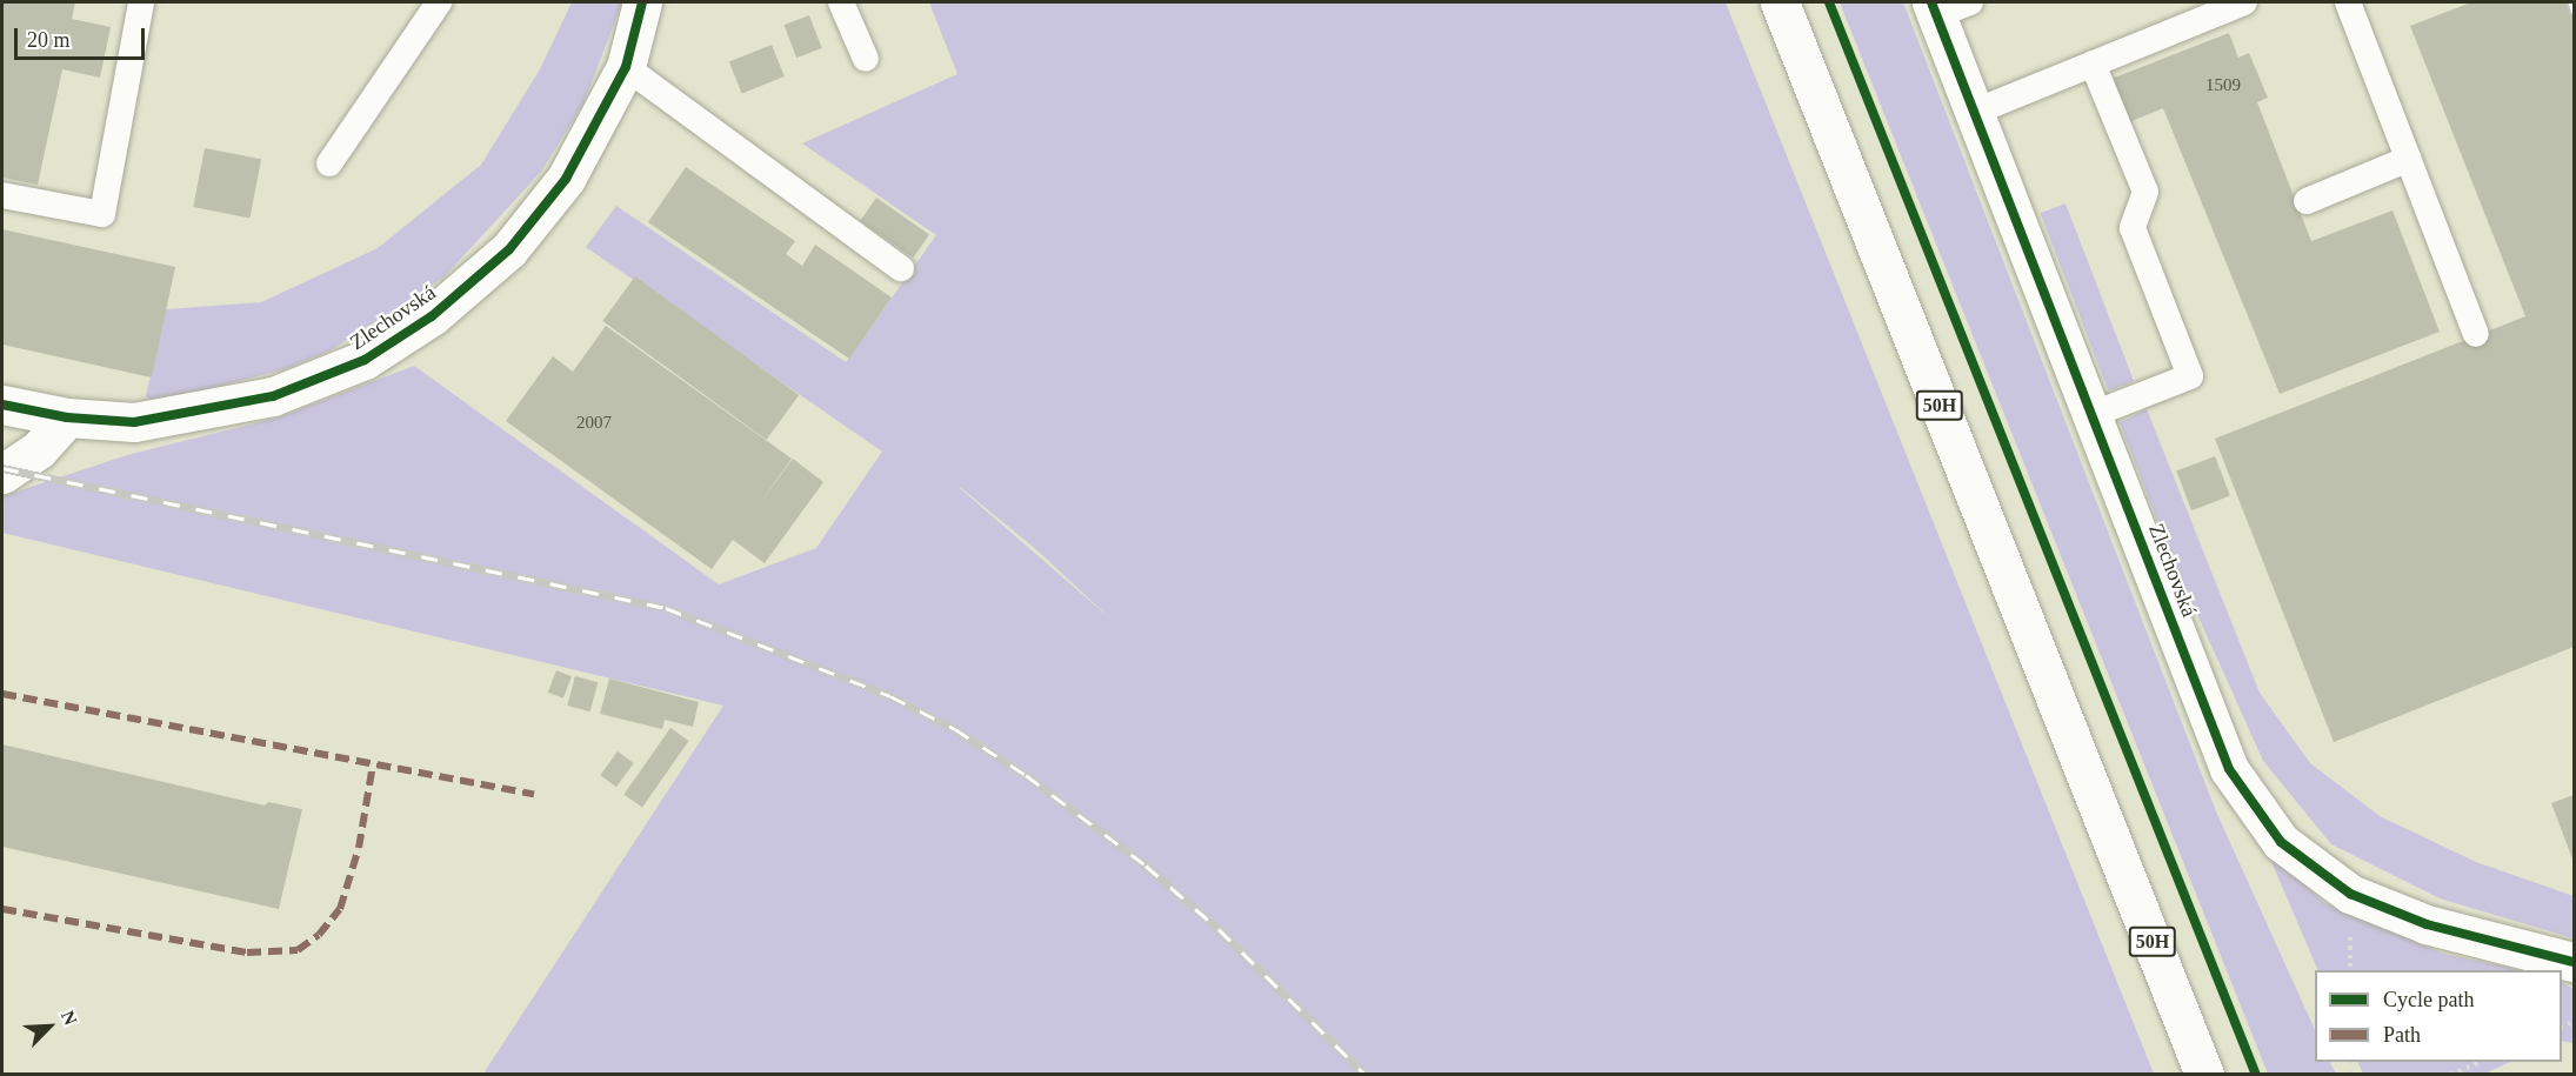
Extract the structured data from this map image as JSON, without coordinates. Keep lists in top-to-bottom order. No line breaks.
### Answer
{"streets":{"street":["Zlechovská","50H"]},"house_numbers":["1509","2007"],"legend":["Cycle path","Path"],"scale_bar":"20 m","north":"top right"}
